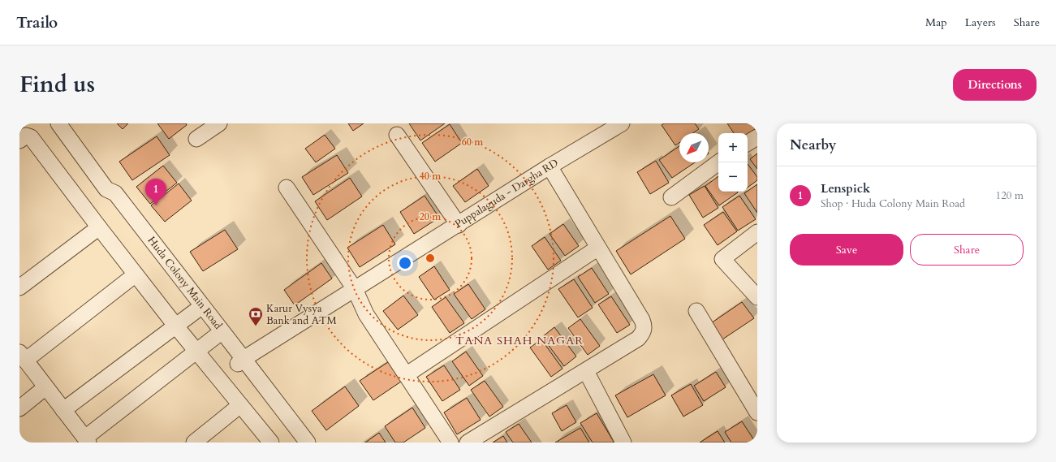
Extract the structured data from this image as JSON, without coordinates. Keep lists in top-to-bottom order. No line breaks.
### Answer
{"streets":{"street":["Puppalaguda - Dargha RD","Huda Colony Main Road"]},"crossings":[["Puppalaguda - Dargha RD","Huda Colony Main Road"]],"districts":["TANA SHAH NAGAR"],"places":{"bank":["Karur Vysya Bank and ATM"]},"north":"bottom left","page":{"header":"Trailo","nav":["Map","Layers","Share"],"title":"Find us","buttons":["Directions",["Save","Share"]],"heading":"Nearby","map_buttons":["+","−"],"list":[{"mark":"1","name":"Lenspick","note":"Shop · Huda Colony Main Road","value":"120 m"}],"pins":"1"},"rings":["60 m","40 m","20 m"]}
